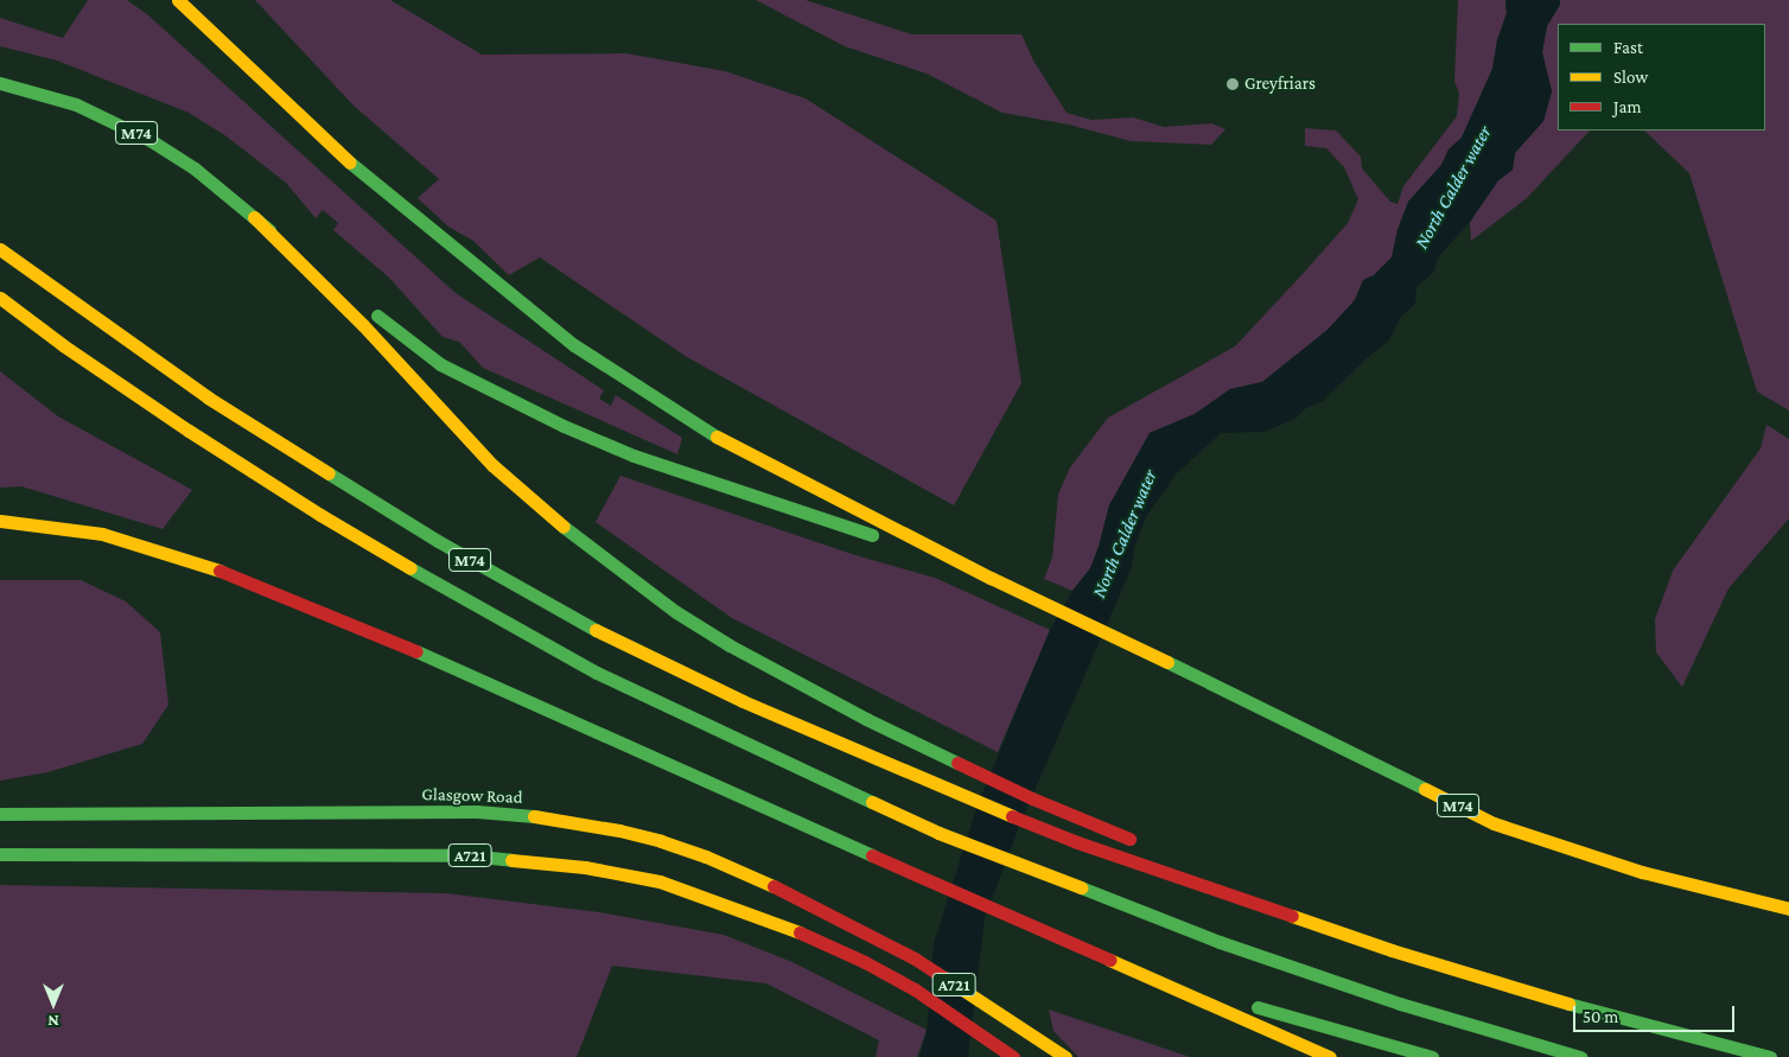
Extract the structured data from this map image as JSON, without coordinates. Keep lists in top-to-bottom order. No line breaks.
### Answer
{"streets":{"main road":["M74","Glasgow Road","A721"]},"water":["North Calder water"],"places":["Greyfriars"],"legend":["Fast","Slow","Jam"],"scale_bar":"50 m","north":"bottom"}
